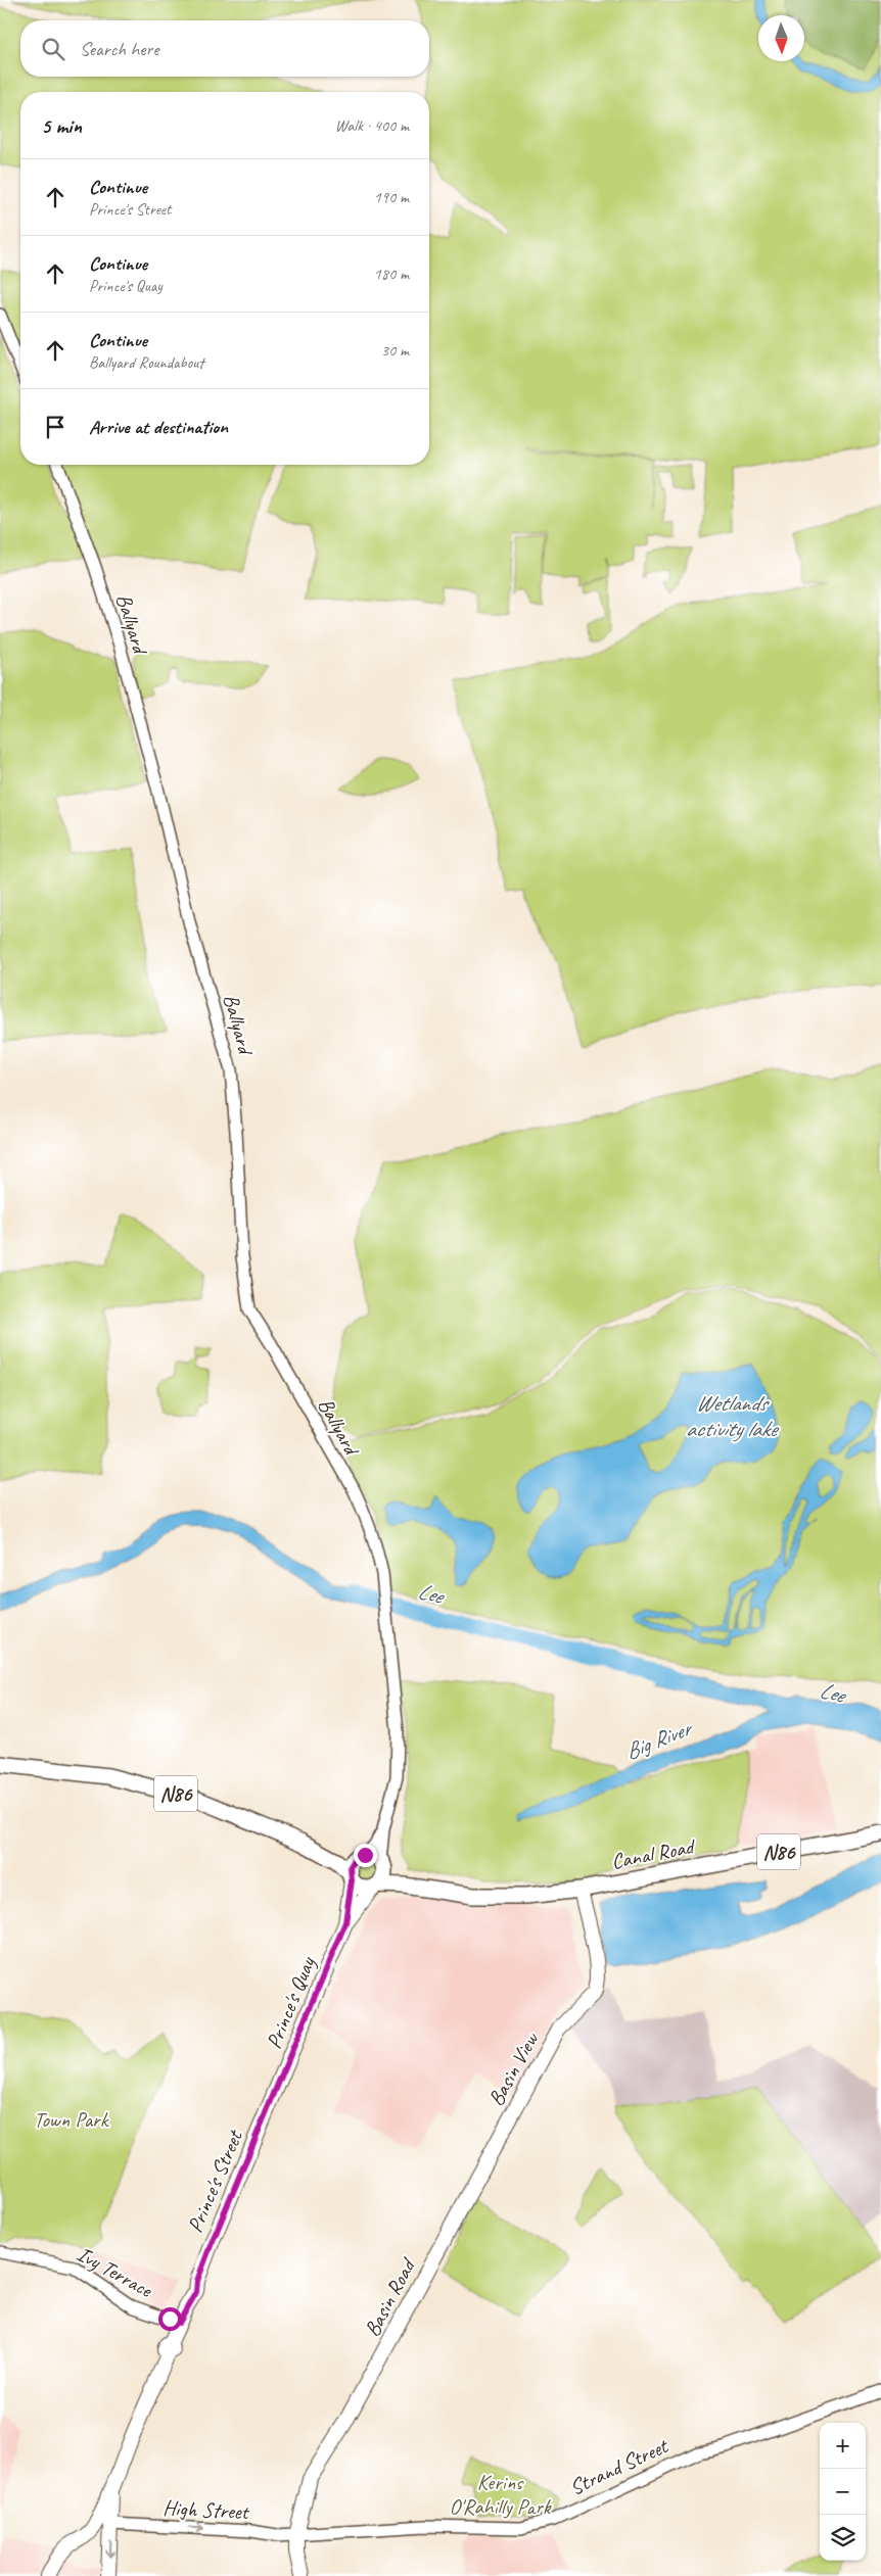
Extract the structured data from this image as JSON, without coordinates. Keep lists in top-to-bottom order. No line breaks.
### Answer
{"streets":{"main road":["N86","Canal Road","Prince's Quay","Basin View","Prince's Street","Basin Road"],"street":["Ballyard","Ivy Terrace","Strand Street","High Street"]},"crossings":[["N86","Canal Road"],["N86","Prince's Quay"],["Canal Road","Basin View"],["Prince's Quay","Prince's Street"],["Basin View","Basin Road"],["Prince's Street","Ivy Terrace"],["Basin Road","Strand Street"],["Basin Road","High Street"],["Strand Street","High Street"]],"one_way":["High Street"],"water":["Wetlands activity lake","Lee","Big River"],"parks":["Town Park","Kerins O'Rahilly Park"],"north":"bottom","page":{"search":"Search here","heading":["5 min","Walk · 400 m"],"list":[["Continue","Prince's Street","190 m"],["Continue","Prince's Quay","180 m"],["Continue","Ballyard Roundabout","30 m"],"Arrive at destination"],"map_buttons":["+","−"]}}
